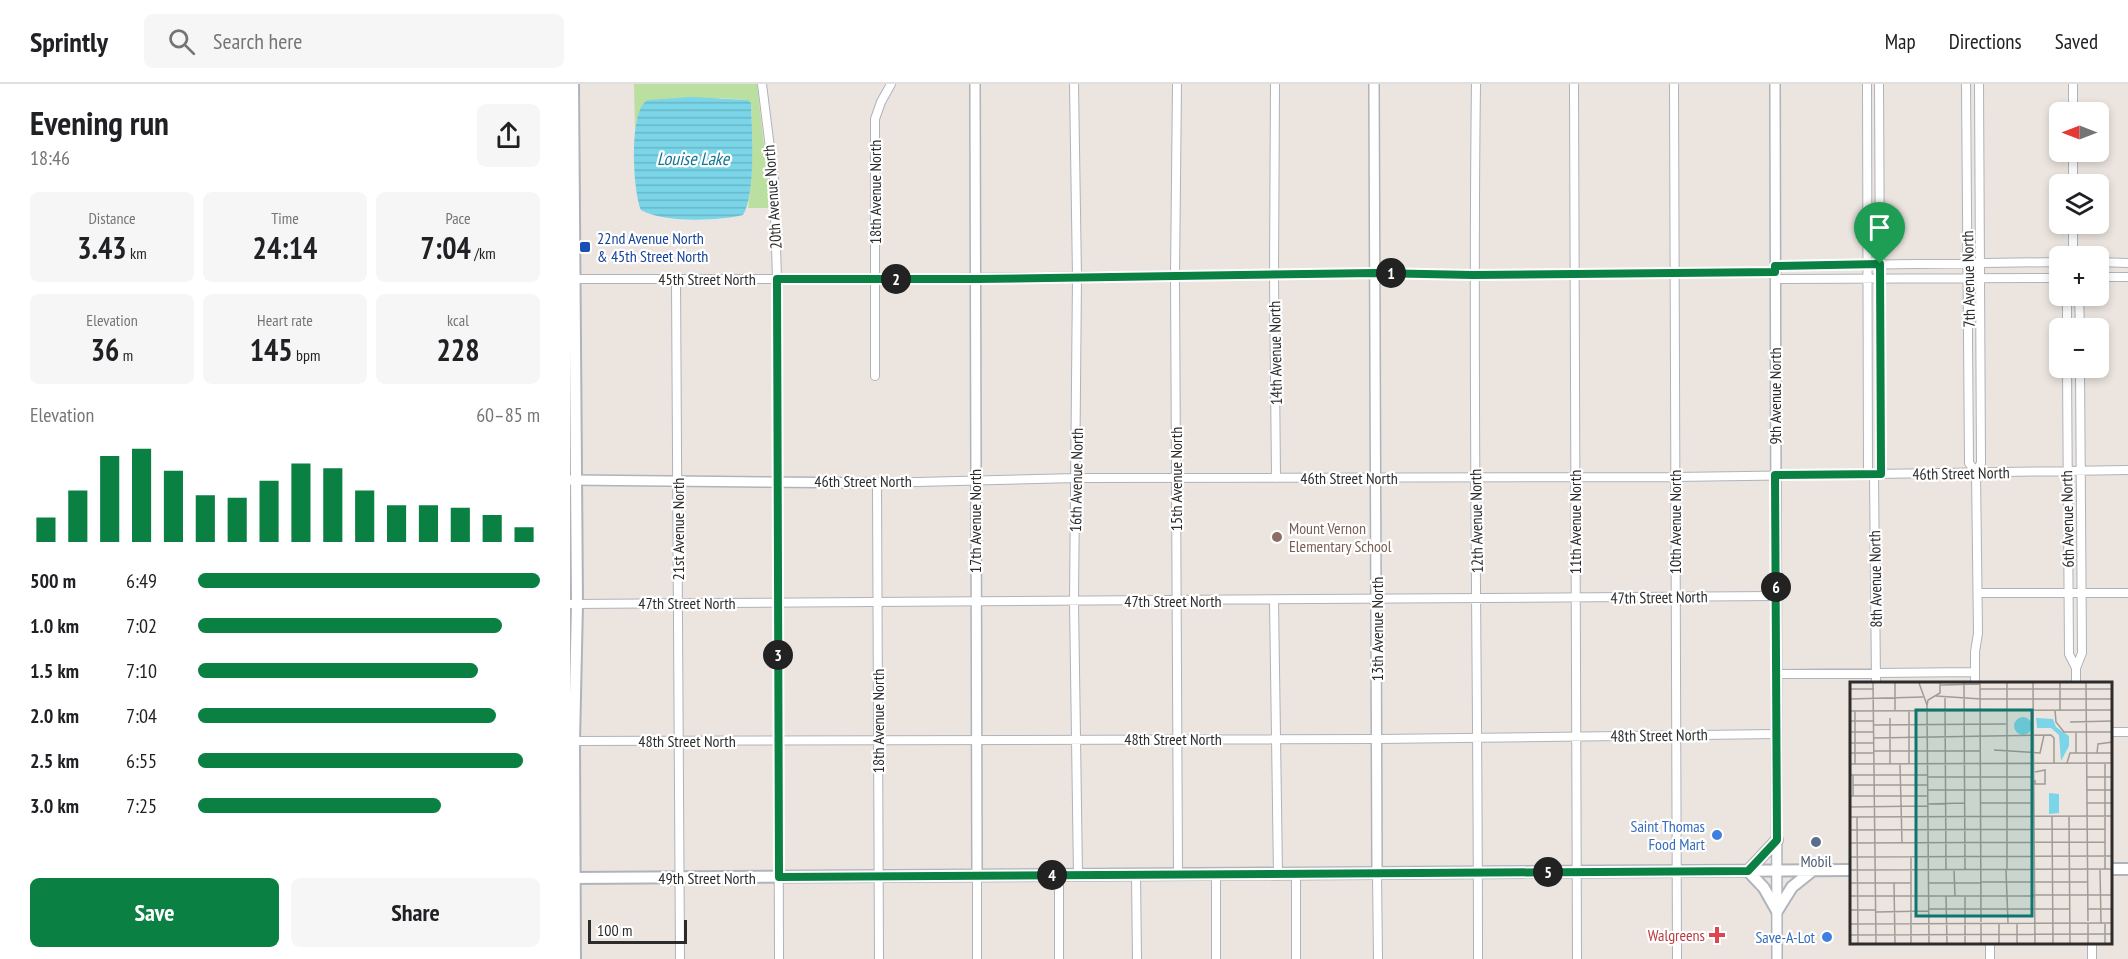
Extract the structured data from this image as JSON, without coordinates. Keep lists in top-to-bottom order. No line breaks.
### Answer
{"streets":{"main road":["49th Street North"],"street":["18th Avenue North","20th Avenue North","45th Street North","7th Avenue North","14th Avenue North","9th Avenue North","46th Street North","15th Avenue North","16th Avenue North","6th Avenue North","17th Avenue North","12th Avenue North","11th Avenue North","10th Avenue North","21st Avenue North","8th Avenue North","47th Street North","13th Avenue North","48th Street North"]},"crossings":[["18th Avenue North","45th Street North"],["18th Avenue North","46th Street North"],["18th Avenue North","47th Street North"],["18th Avenue North","48th Street North"],["18th Avenue North","49th Street North"],["20th Avenue North","45th Street North"],["20th Avenue North","46th Street North"],["20th Avenue North","47th Street North"],["20th Avenue North","48th Street North"],["20th Avenue North","49th Street North"],["45th Street North","7th Avenue North"],["45th Street North","14th Avenue North"],["45th Street North","9th Avenue North"],["45th Street North","15th Avenue North"],["45th Street North","16th Avenue North"],["45th Street North","17th Avenue North"],["45th Street North","12th Avenue North"],["45th Street North","11th Avenue North"],["45th Street North","10th Avenue North"],["45th Street North","21st Avenue North"],["45th Street North","8th Avenue North"],["45th Street North","13th Avenue North"],["7th Avenue North","46th Street North"],["14th Avenue North","46th Street North"],["9th Avenue North","46th Street North"],["9th Avenue North","47th Street North"],["9th Avenue North","48th Street North"],["9th Avenue North","49th Street North"],["46th Street North","15th Avenue North"],["46th Street North","16th Avenue North"],["46th Street North","6th Avenue North"],["46th Street North","17th Avenue North"],["46th Street North","12th Avenue North"],["46th Street North","11th Avenue North"],["46th Street North","10th Avenue North"],["46th Street North","21st Avenue North"],["46th Street North","8th Avenue North"],["46th Street North","13th Avenue North"],["15th Avenue North","47th Street North"],["15th Avenue North","48th Street North"],["15th Avenue North","49th Street North"],["16th Avenue North","47th Street North"],["16th Avenue North","48th Street North"],["16th Avenue North","49th Street North"],["17th Avenue North","47th Street North"],["17th Avenue North","48th Street North"],["17th Avenue North","49th Street North"],["12th Avenue North","47th Street North"],["12th Avenue North","48th Street North"],["12th Avenue North","49th Street North"],["11th Avenue North","47th Street North"],["11th Avenue North","48th Street North"],["11th Avenue North","49th Street North"],["10th Avenue North","47th Street North"],["10th Avenue North","48th Street North"],["10th Avenue North","49th Street North"],["21st Avenue North","47th Street North"],["21st Avenue North","48th Street North"],["21st Avenue North","49th Street North"],["47th Street North","13th Avenue North"],["13th Avenue North","48th Street North"],["13th Avenue North","49th Street North"]],"water":["Louise Lake"],"places":{"transit":["22nd Avenue North & 45th Street North"],"other":["Mount Vernon Elementary School","Saint Thomas Food Mart","Mobil","Save-A-Lot"],"health":["Walgreens"]},"scale_bar":"100 m","north":"left","page":{"header":"Sprintly","search":"Search here","nav":["Map","Directions","Saved"],"heading":["Evening run","18:46"],"map_buttons":["+","−"],"stats":[["Distance","3.43 km"],["Time","24:14"],["Pace","7:04 /km"],["Elevation","36 m"],["Heart rate","145 bpm"],["kcal","228"]],"pins":["1","2","6","3","5","4"],"chart":["Elevation","60–85 m"],"list":[{"name":"500 m","note":"6:49"},{"name":"1.0 km","note":"7:02"},{"name":"1.5 km","note":"7:10"},{"name":"2.0 km","note":"7:04"},{"name":"2.5 km","note":"6:55"},{"name":"3.0 km","note":"7:25"}],"buttons":["Save","Share"],"scale":"100 m"}}
